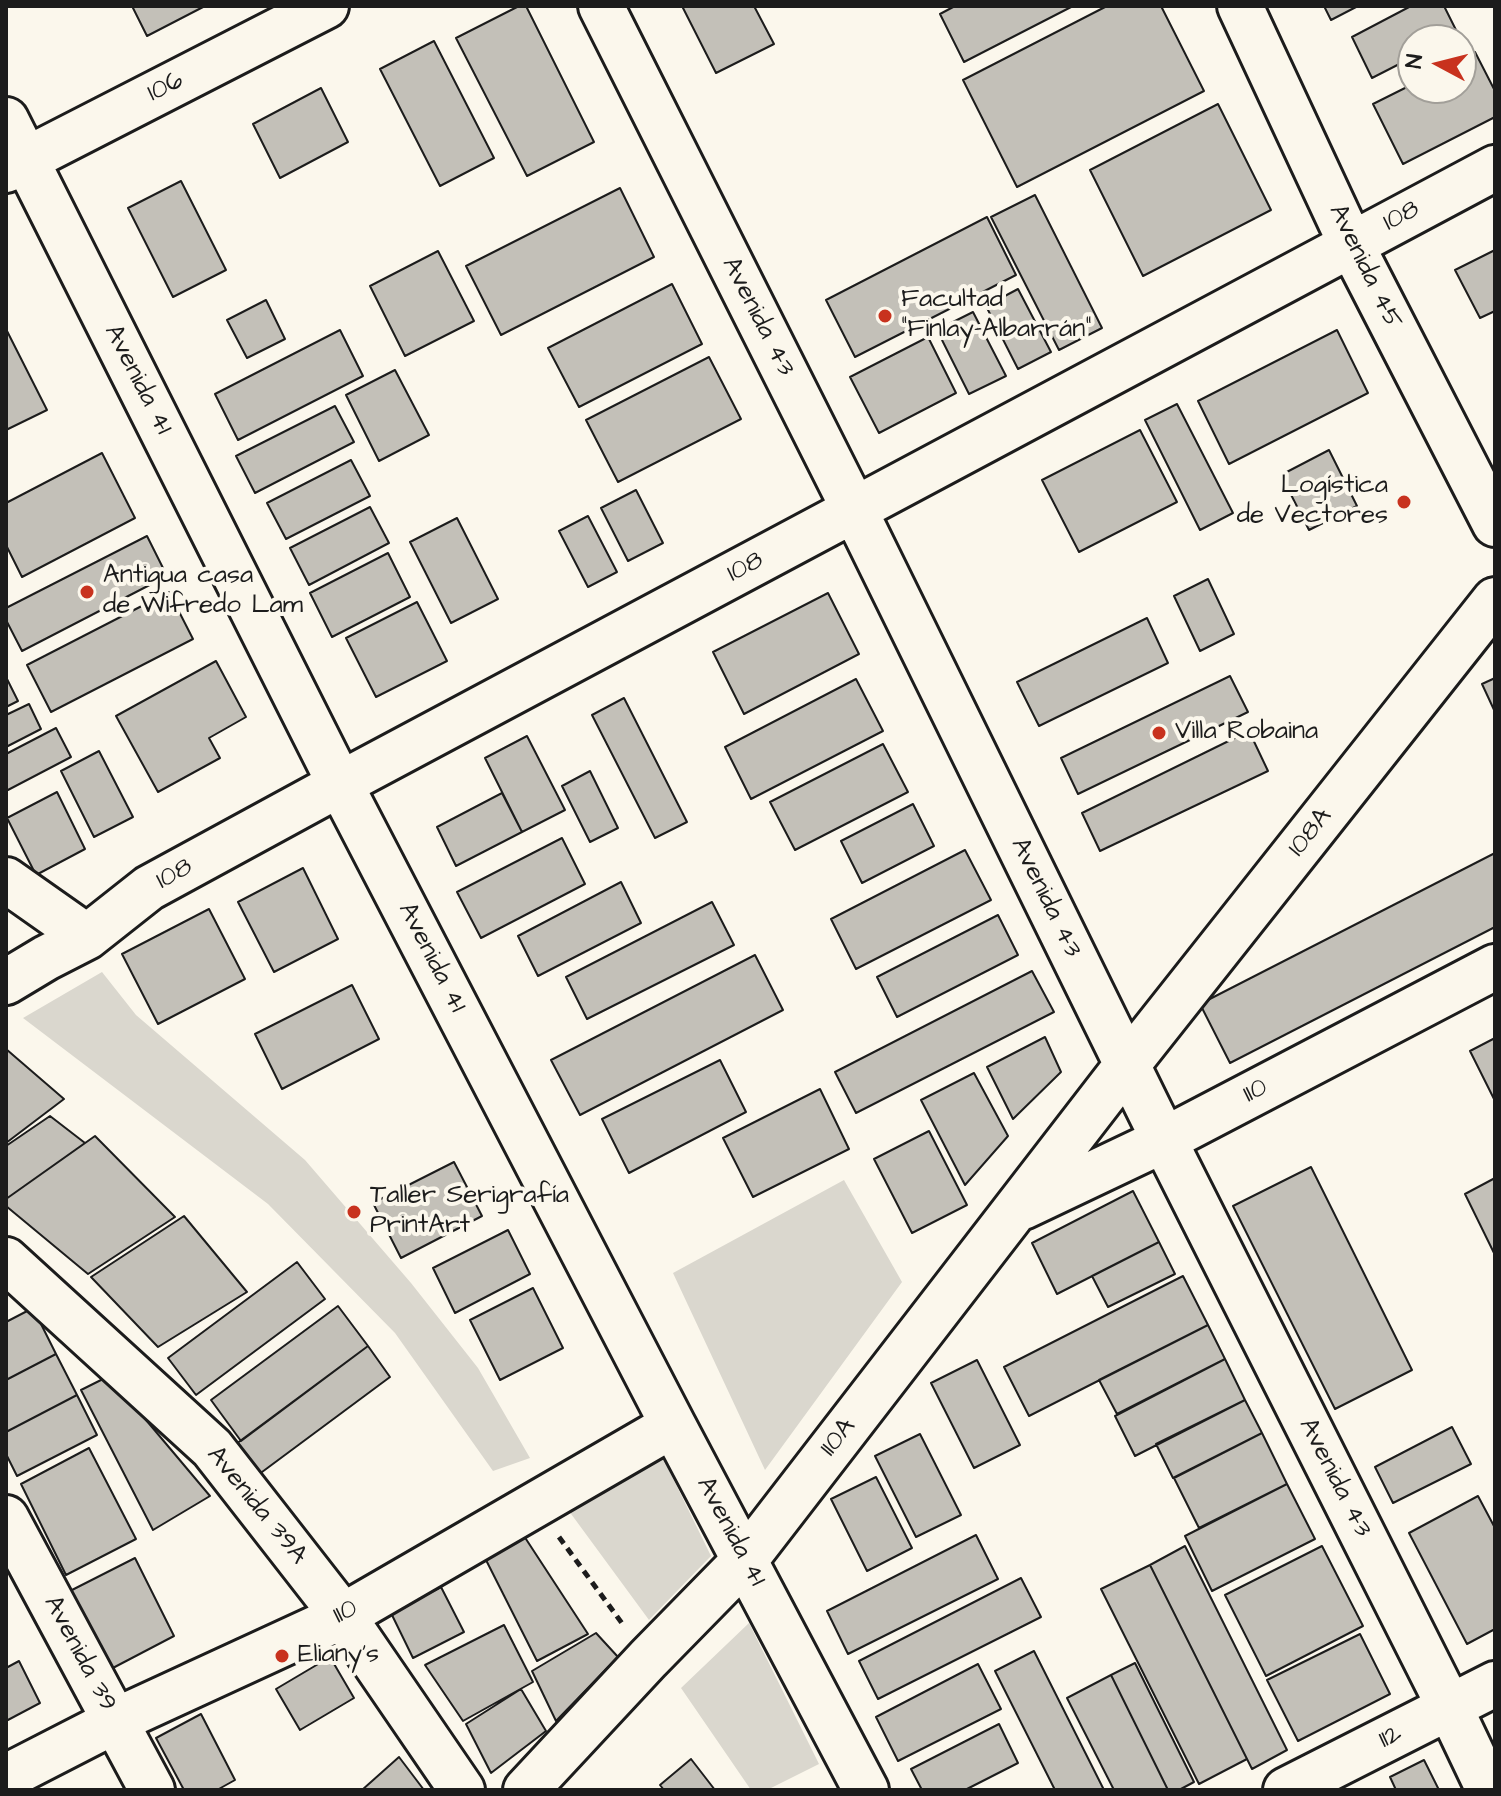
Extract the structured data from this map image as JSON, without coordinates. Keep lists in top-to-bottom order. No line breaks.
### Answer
{"streets":{"street":["106","108","Avenida 45","Avenida 43","Avenida 41","108A","110","110A","Avenida 39A","Avenida 39","112"]},"crossings":[["106","Avenida 41"],["108","Avenida 45"],["108","Avenida 43"],["108","Avenida 41"],["Avenida 43","108A"],["Avenida 43","110"],["Avenida 43","110A"],["Avenida 43","112"],["Avenida 41","110"],["Avenida 41","110A"],["108A","110A"],["110","110A"],["110","Avenida 39A"],["110","Avenida 39"]],"places":["Facultad \"Finlay-Albarrán\"","Logística de Vectores","Antigua casa de Wifredo Lam","Villa Robaina","Taller Serigrafía PrintArt","Eliany's"],"north":"left"}
